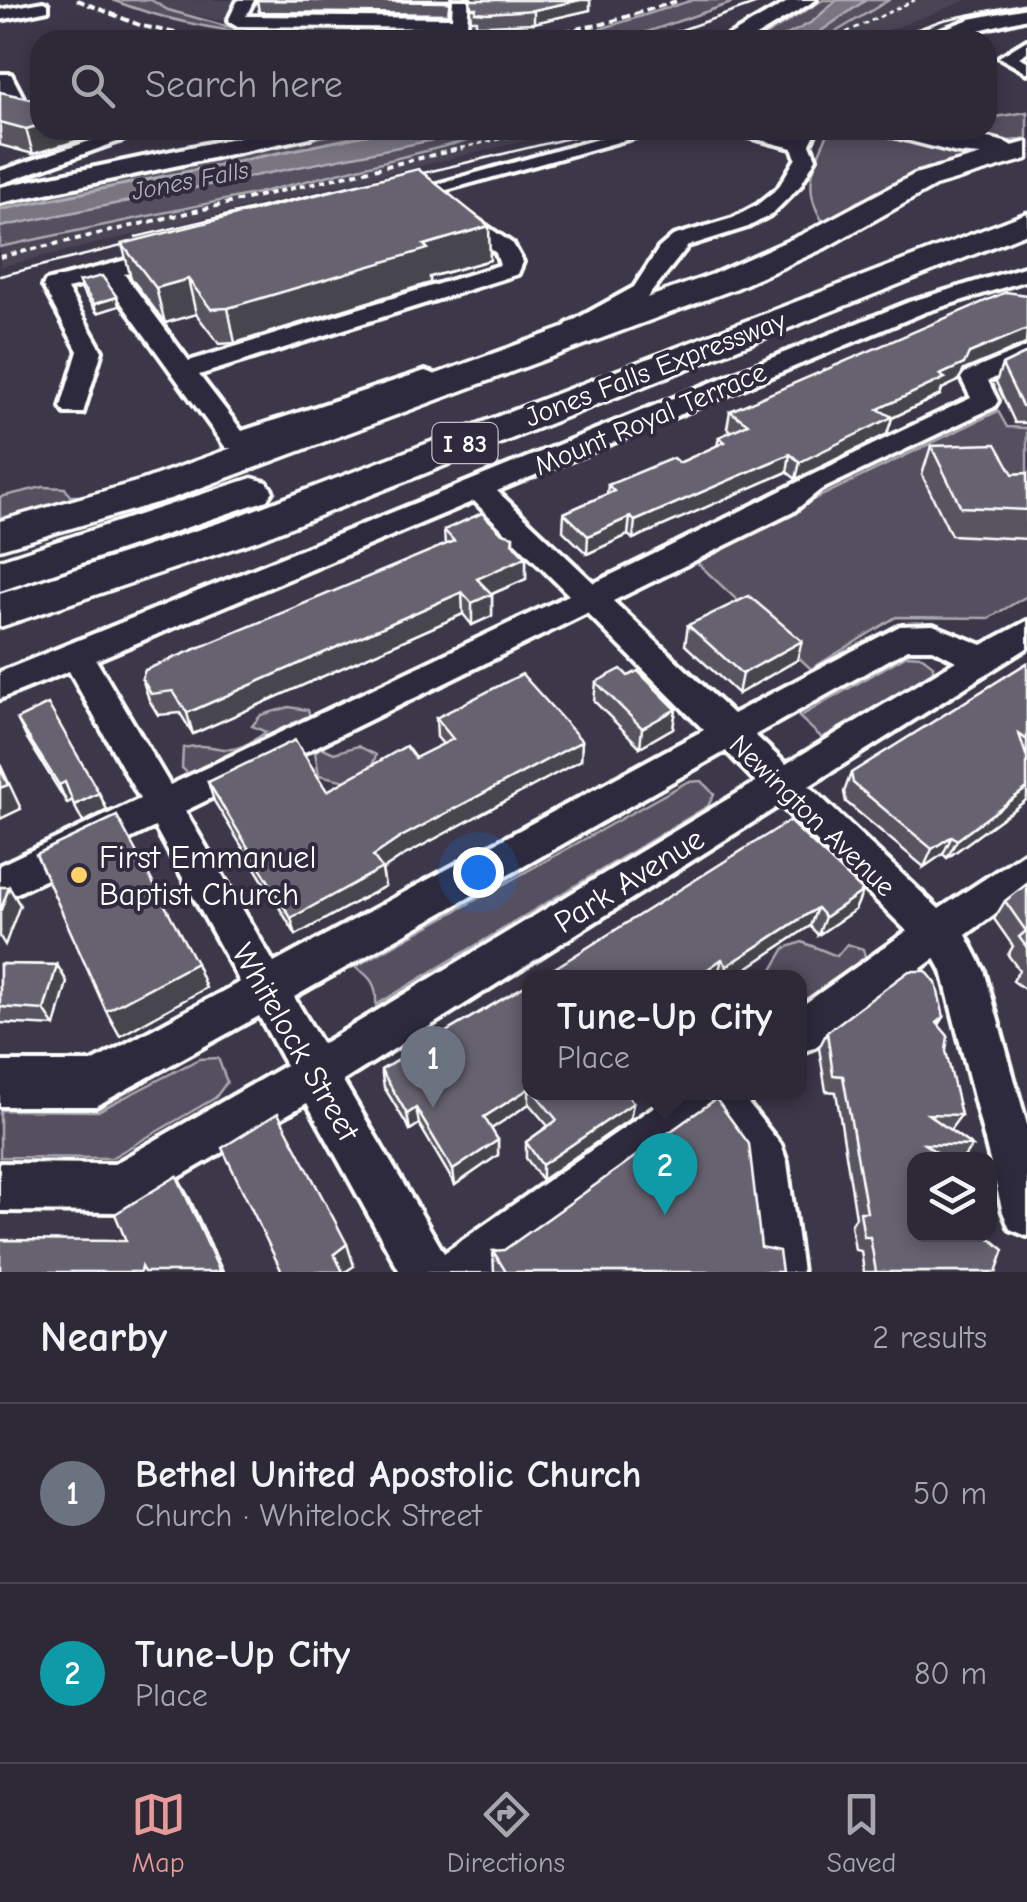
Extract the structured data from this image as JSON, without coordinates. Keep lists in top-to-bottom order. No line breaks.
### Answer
{"streets":{"highway":["Jones Falls Expressway","I 83"],"street":["Mount Royal Terrace","Newington Avenue","Park Avenue","Whitelock Street"]},"crossings":[["Mount Royal Terrace","Newington Avenue"],["Mount Royal Terrace","Whitelock Street"],["Newington Avenue","Park Avenue"],["Park Avenue","Whitelock Street"]],"water":["Jones Falls"],"places":["First Emmanuel Baptist Church"],"page":{"search":"Search here","popup":["Tune-Up City","Place"],"pins":["1","2"],"heading":["Nearby","2 results"],"list":[{"mark":"1","name":"Bethel United Apostolic Church","note":"Church · Whitelock Street","value":"50 m"},{"mark":"2","name":"Tune-Up City","note":"Place","value":"80 m"}],"nav":["Map","Directions","Saved"]}}
